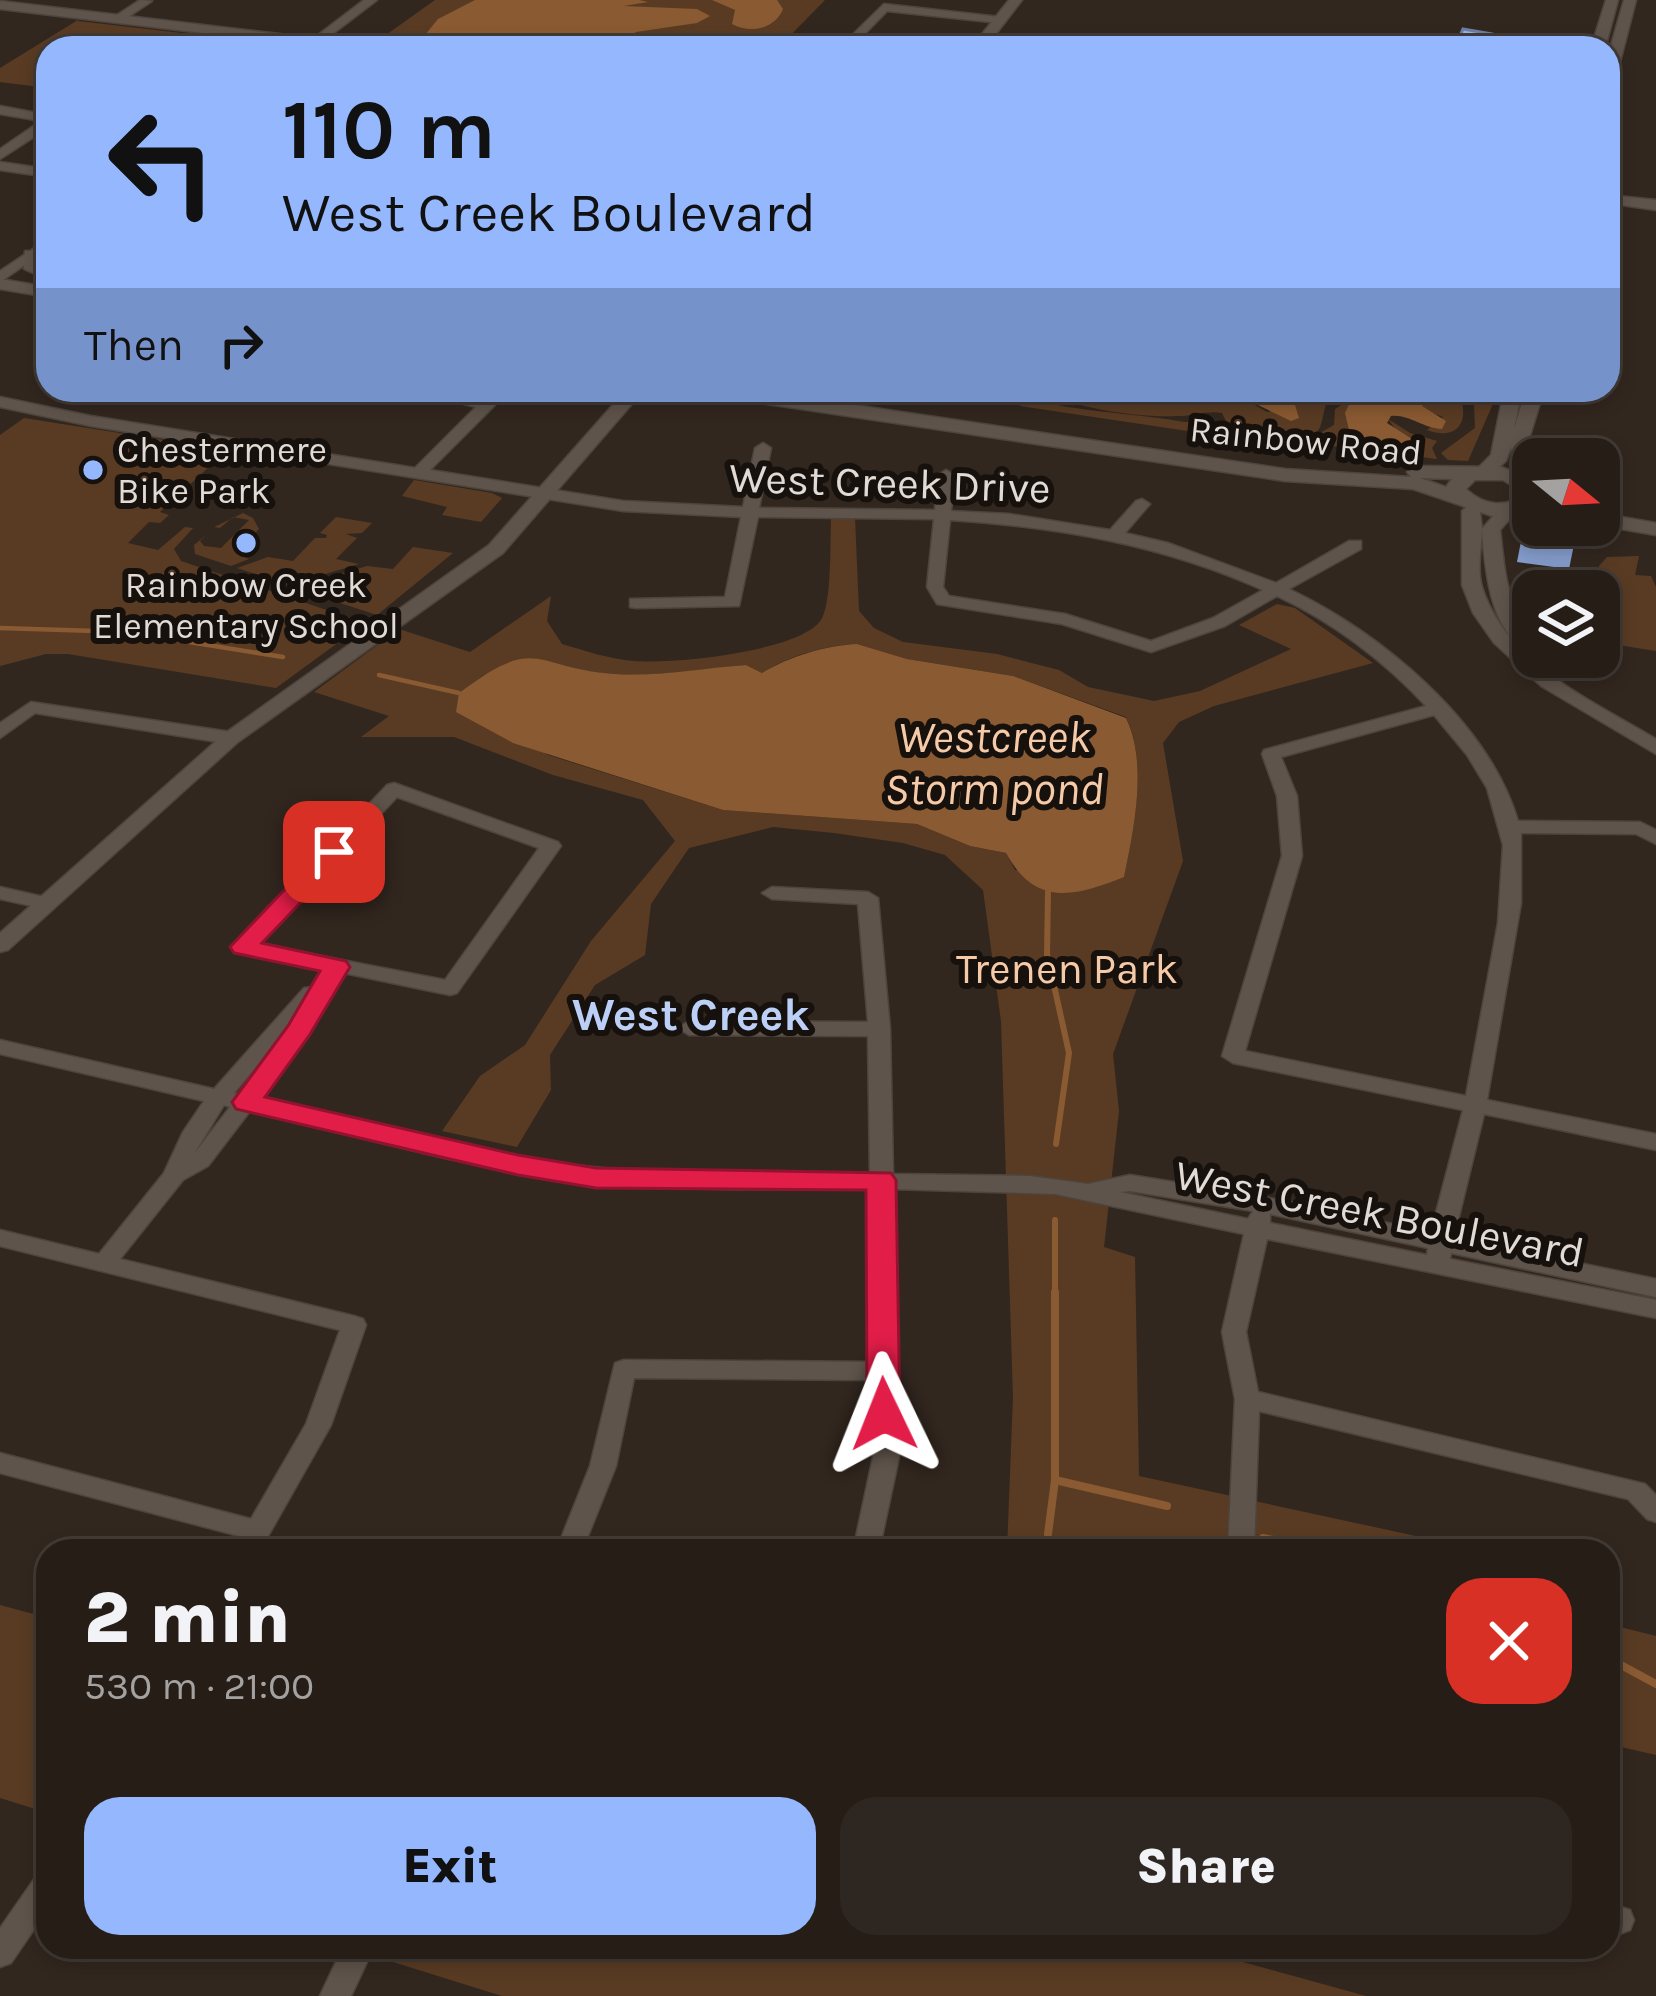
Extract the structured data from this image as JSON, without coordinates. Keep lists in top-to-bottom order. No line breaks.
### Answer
{"streets":{"main road":["Rainbow Road"],"street":["West Creek Drive","West Creek Boulevard"]},"crossings":[["West Creek Drive","West Creek Boulevard"]],"districts":["West Creek"],"water":["Westcreek Storm pond"],"parks":["Trenen Park"],"places":["Chestermere Bike Park","Rainbow Creek Elementary School"],"north":"right","page":{"turn":["110 m","West Creek Boulevard"],"then":"Then","heading":["2 min","530 m · 21:00"],"buttons":["Exit","Share"]}}
